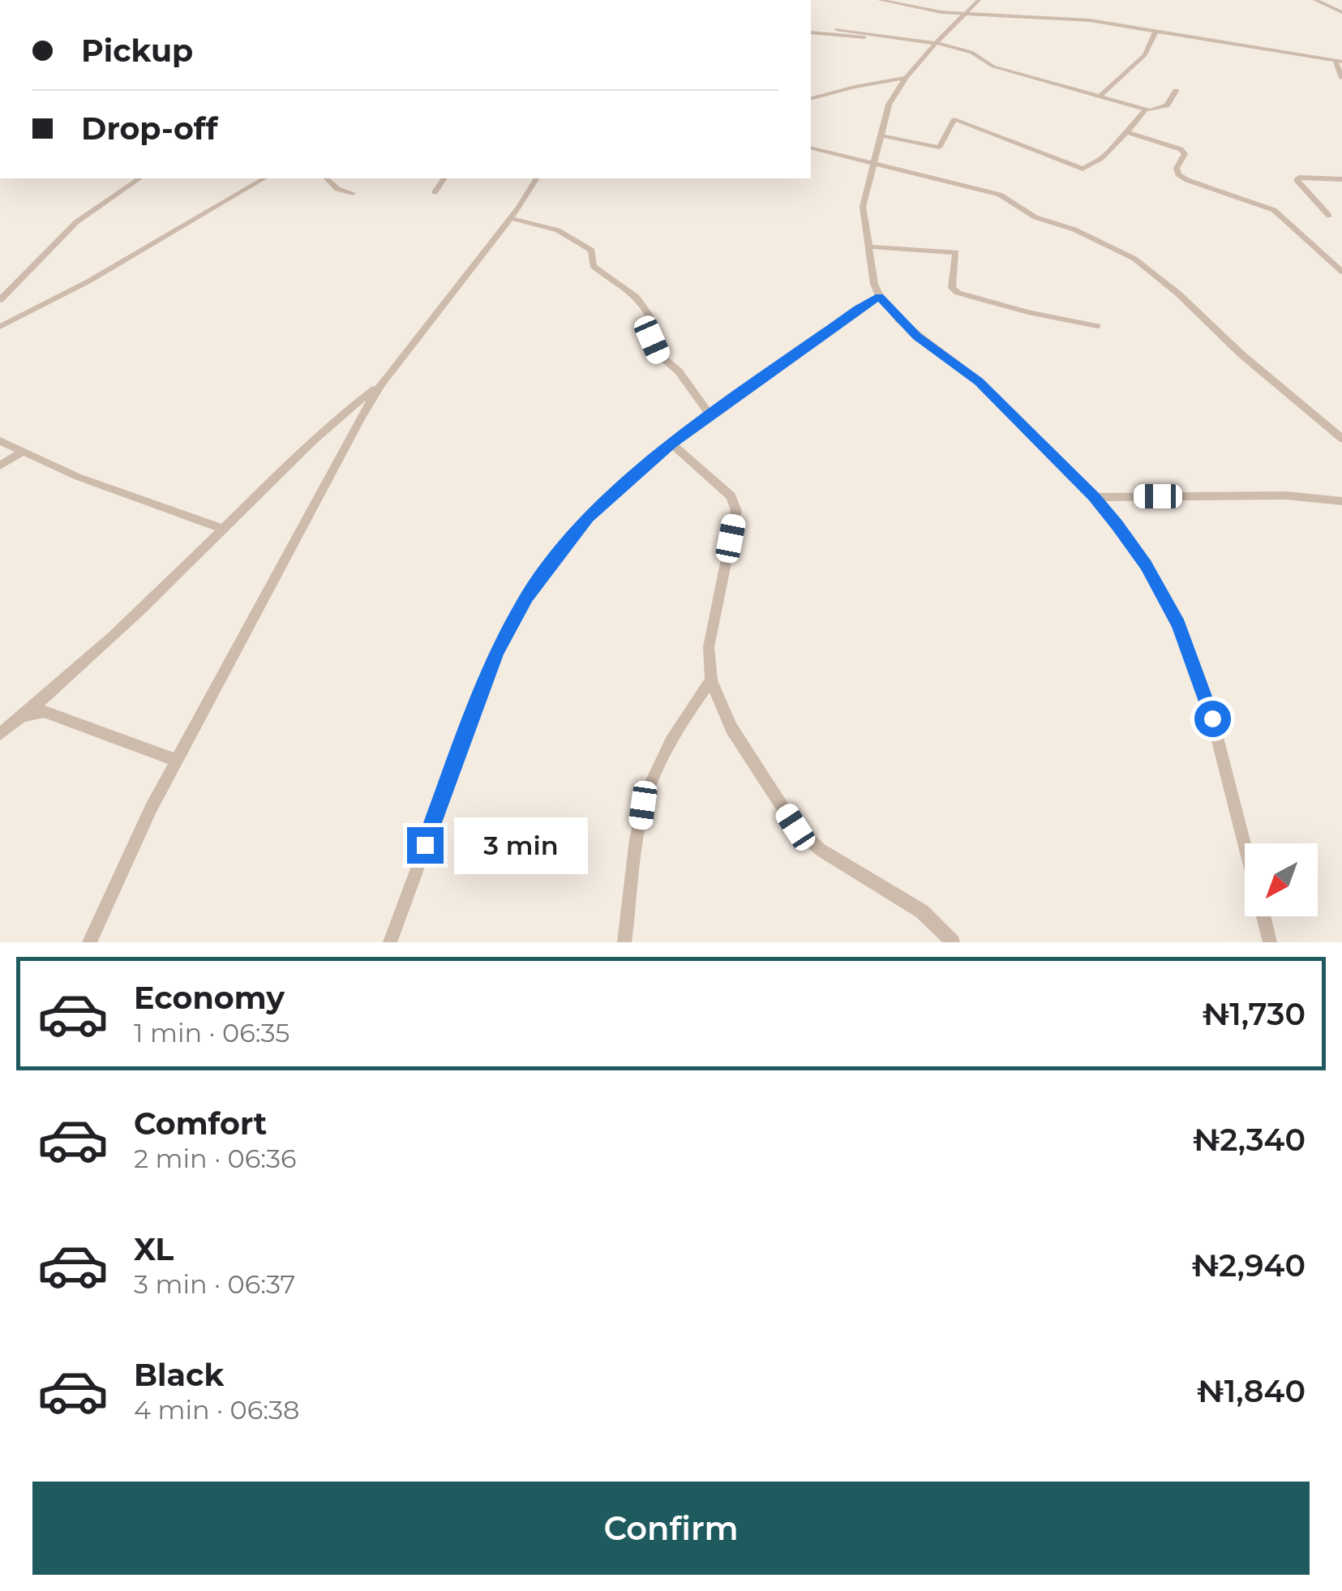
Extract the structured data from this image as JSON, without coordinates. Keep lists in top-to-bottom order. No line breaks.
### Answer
{"north":"bottom left","page":{"banner":["Pickup","Drop-off"],"bubble":"3 min","list":[{"name":"Economy","note":"1 min · 06:35","value":"₦1,730"},{"name":"Comfort","note":"2 min · 06:36","value":"₦2,340"},{"name":"XL","note":"3 min · 06:37","value":"₦2,940"},{"name":"Black","note":"4 min · 06:38","value":"₦1,840"}],"buttons":"Confirm"}}
